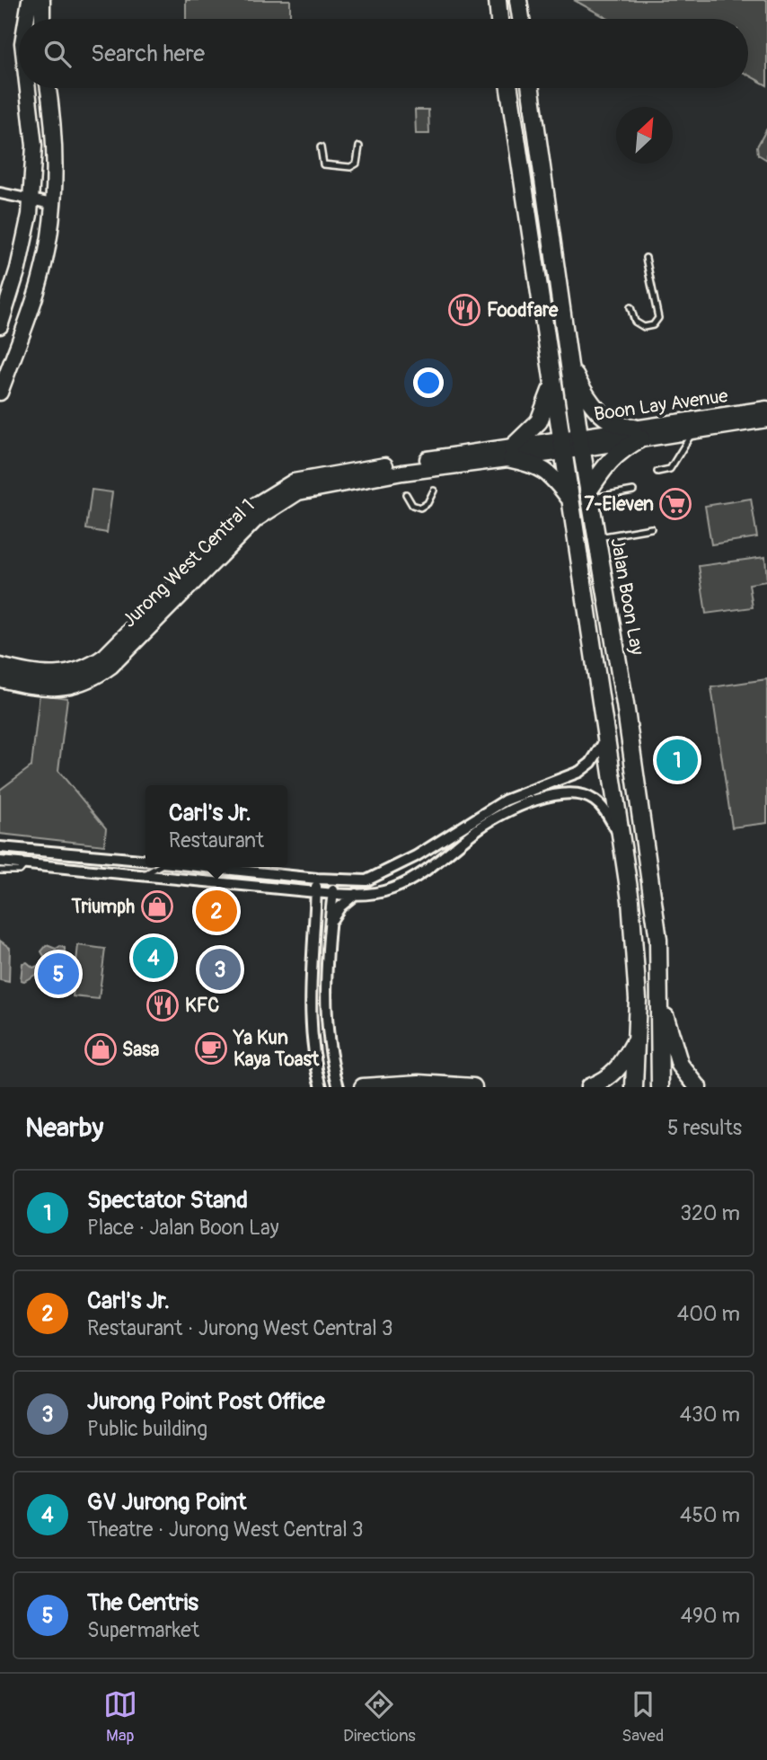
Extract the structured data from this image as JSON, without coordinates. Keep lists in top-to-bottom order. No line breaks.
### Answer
{"streets":{"main road":["Jalan Boon Lay"],"street":["Boon Lay Avenue","Jurong West Central 1"]},"crossings":[["Boon Lay Avenue","Jurong West Central 1"],["Boon Lay Avenue","Jalan Boon Lay"]],"places":{"restaurant":["Foodfare","KFC"],"supermarket":["7-Eleven"],"shop":["Triumph","Sasa"],"cafe":["Ya Kun Kaya Toast"]},"north":"top right","page":{"search":"Search here","pins":["1","2","4","3","5"],"popup":["Carl's Jr.","Restaurant"],"heading":["Nearby","5 results"],"list":[{"mark":"1","name":"Spectator Stand","note":"Place · Jalan Boon Lay","value":"320 m"},{"mark":"2","name":"Carl's Jr.","note":"Restaurant · Jurong West Central 3","value":"400 m"},{"mark":"3","name":"Jurong Point Post Office","note":"Public building","value":"430 m"},{"mark":"4","name":"GV Jurong Point","note":"Theatre · Jurong West Central 3","value":"450 m"},{"mark":"5","name":"The Centris","note":"Supermarket","value":"490 m"}],"nav":["Map","Directions","Saved"]}}
